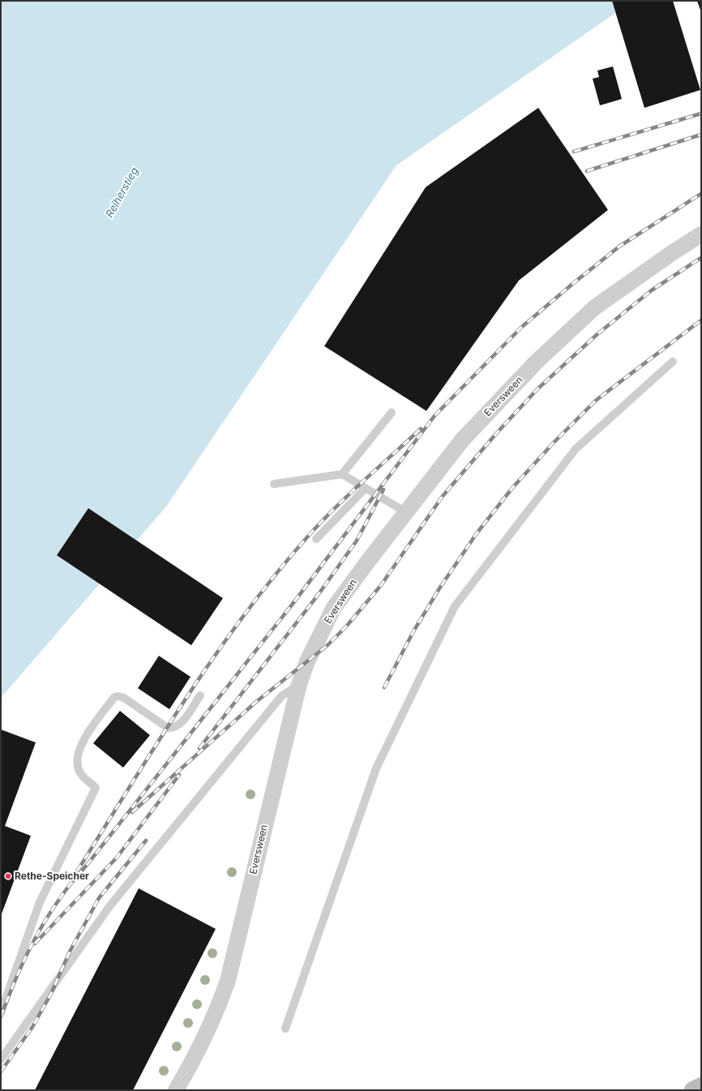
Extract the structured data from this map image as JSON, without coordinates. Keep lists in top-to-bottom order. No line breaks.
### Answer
{"streets":{"street":["Eversween"]},"water":["Reiherstieg"],"places":["Rethe-Speicher"]}
